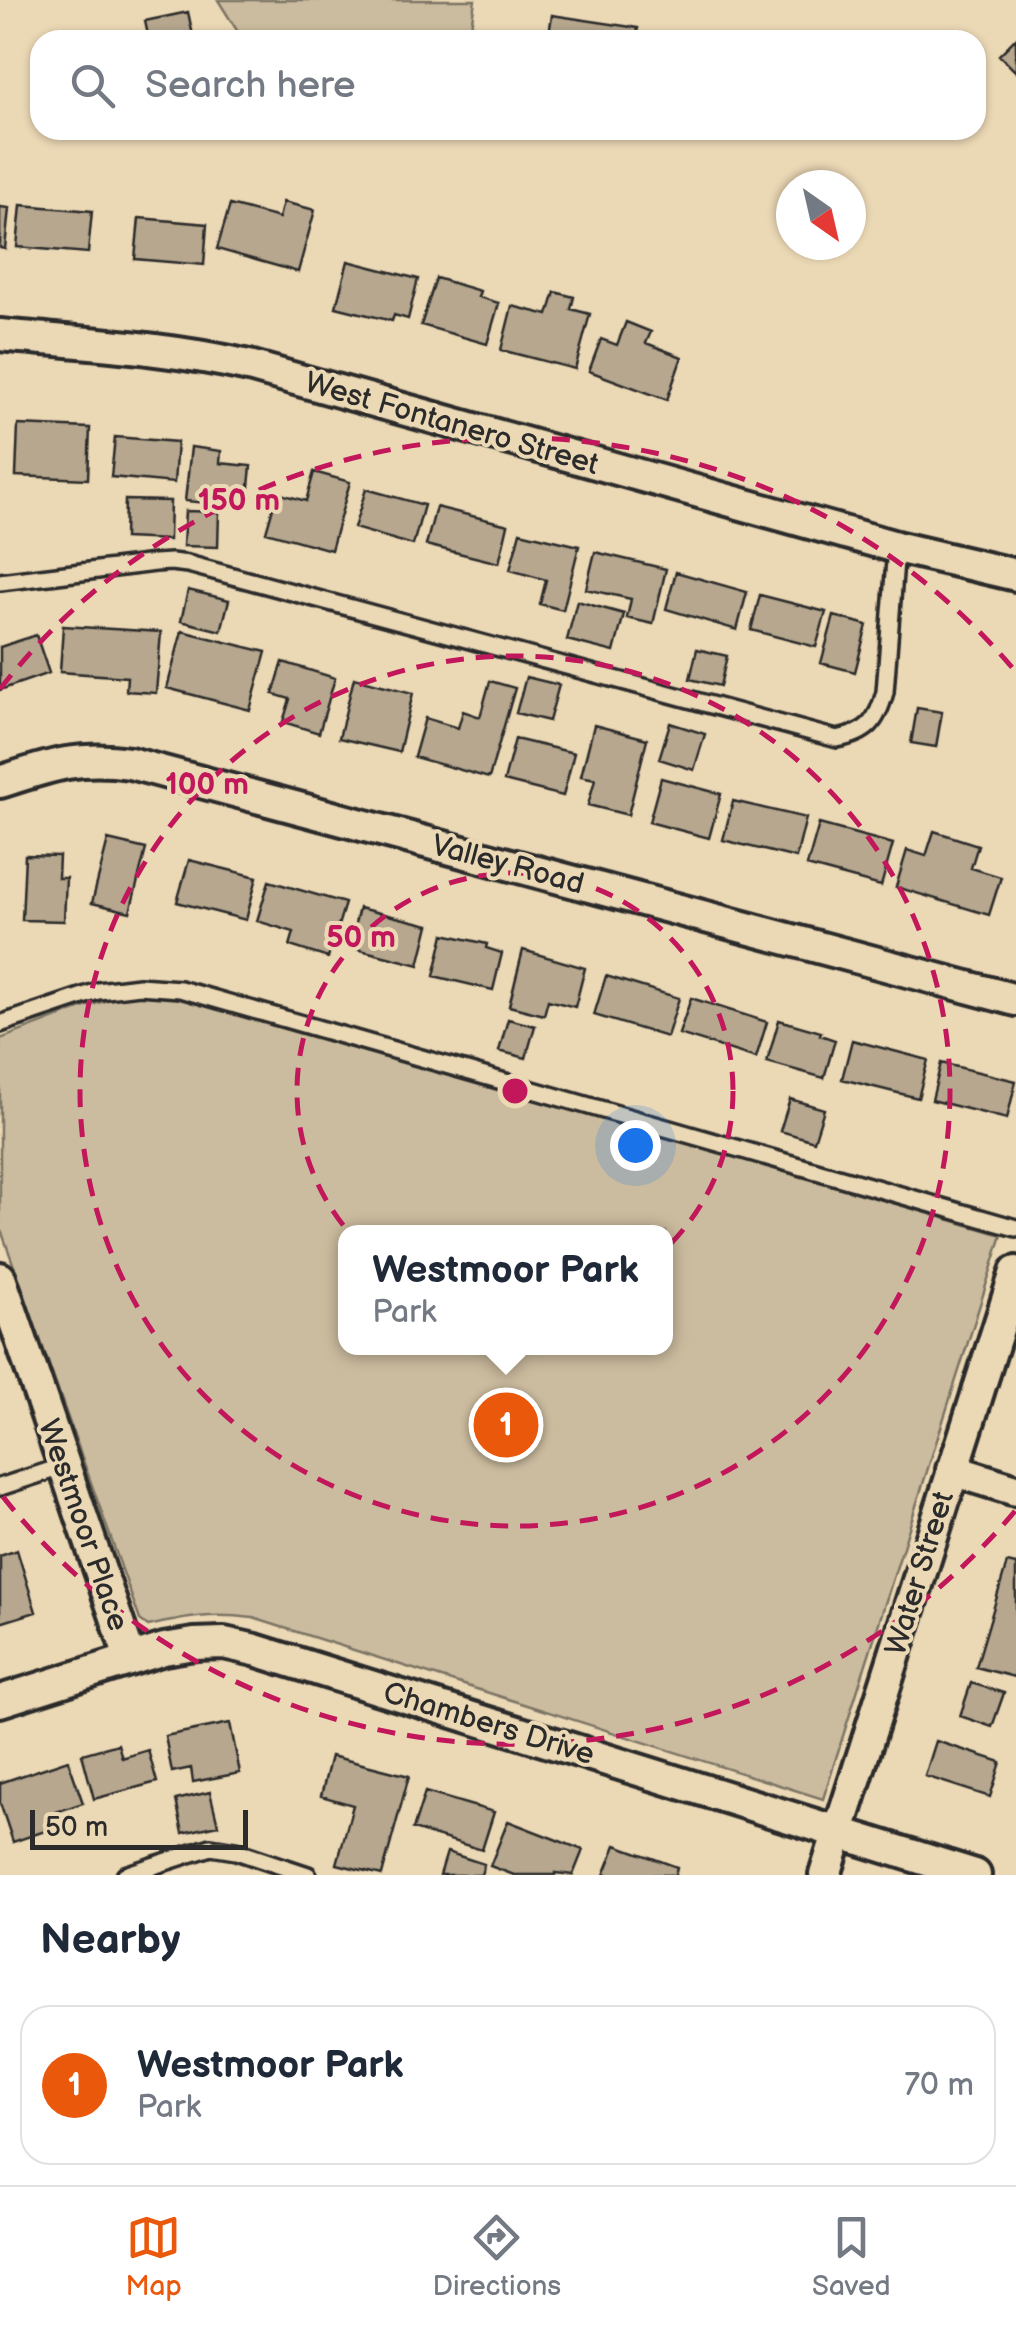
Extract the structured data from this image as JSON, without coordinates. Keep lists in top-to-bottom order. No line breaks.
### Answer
{"streets":{"street":["West Fontanero Street","Valley Road","Westmoor Place","Water Street","Chambers Drive"]},"crossings":[["Westmoor Place","Chambers Drive"],["Water Street","Chambers Drive"]],"scale_bar":"50 m","north":"bottom right","page":{"search":"Search here","popup":["Westmoor Park","Park"],"pins":"1","scale":"50 m","heading":"Nearby","list":[{"mark":"1","name":"Westmoor Park","note":"Park","value":"70 m"}],"nav":["Map","Directions","Saved"]},"rings":["150 m","100 m","50 m"]}
